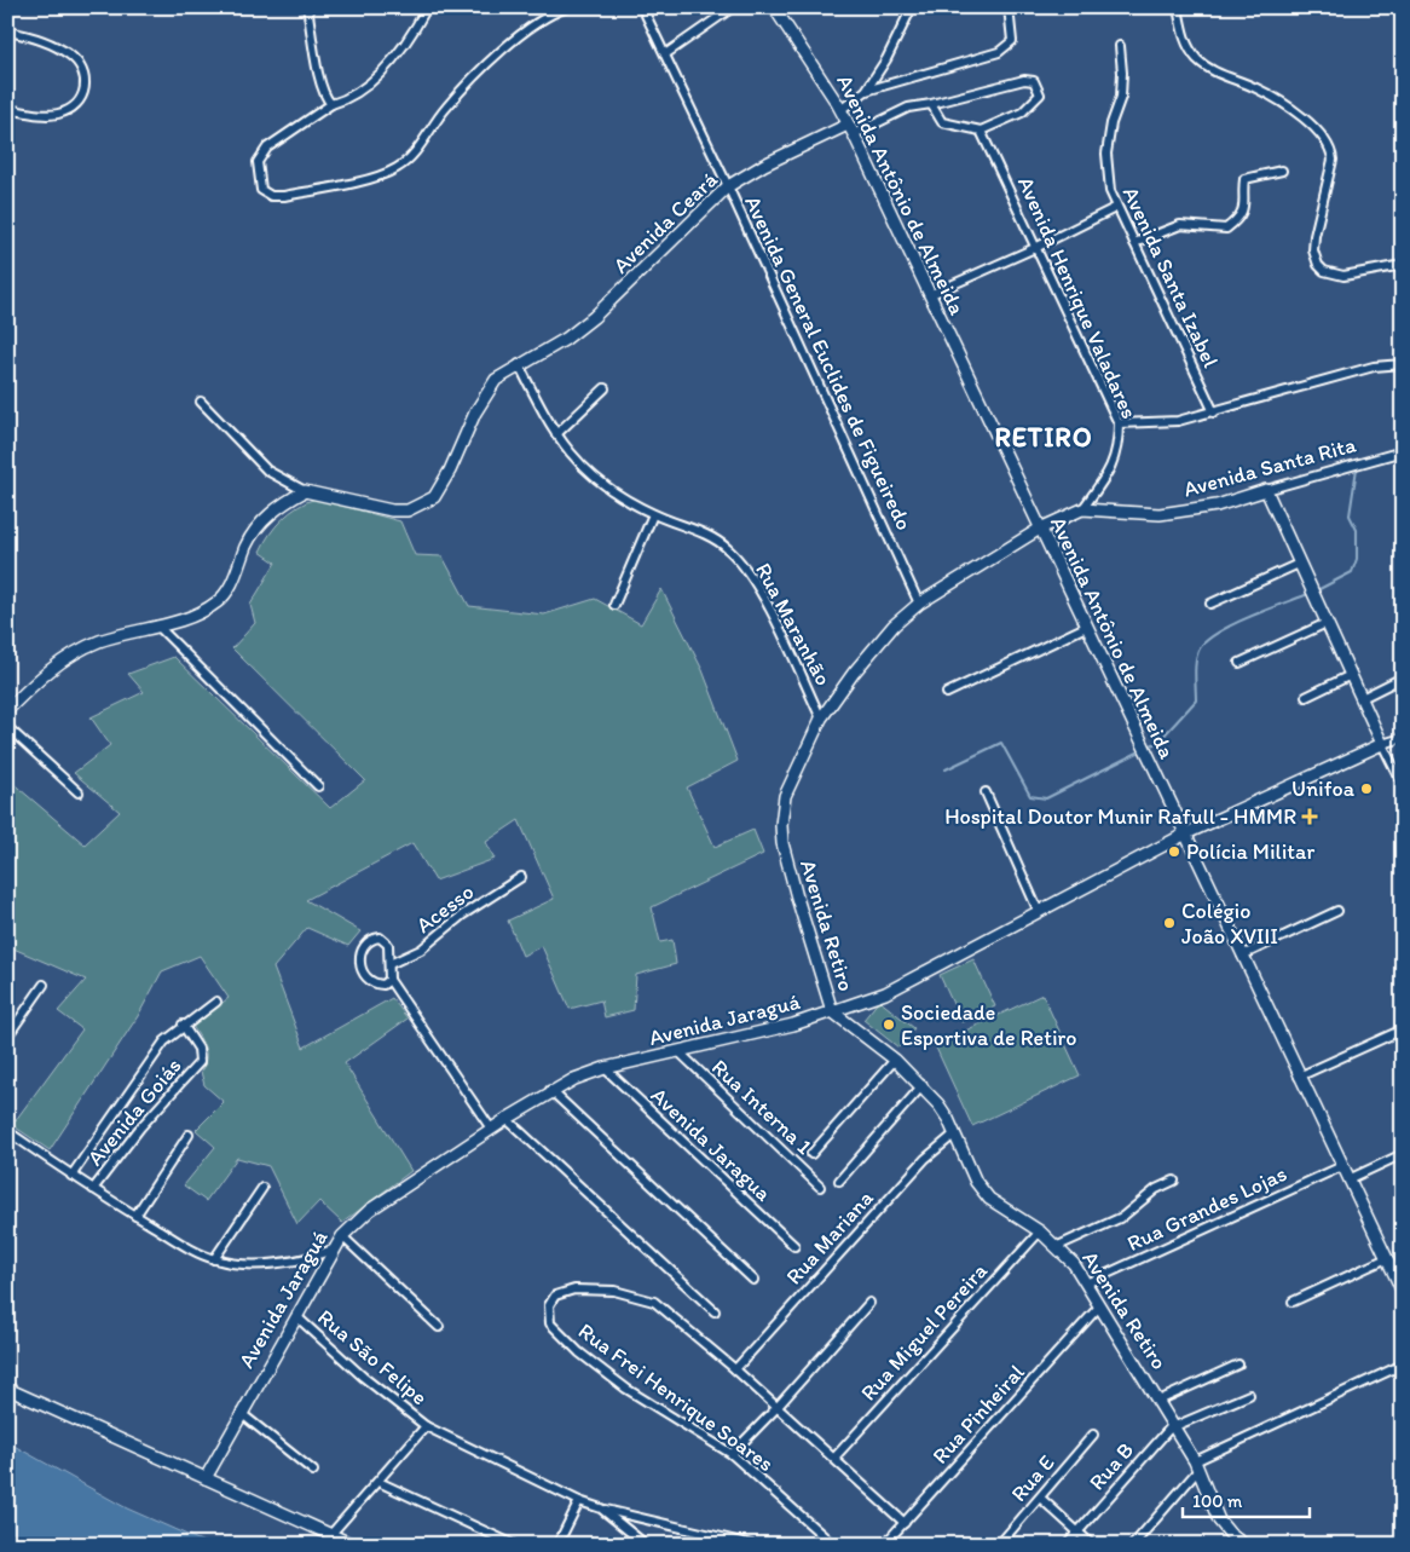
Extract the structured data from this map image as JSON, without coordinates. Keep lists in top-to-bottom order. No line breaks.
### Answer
{"streets":{"street":["Avenida Antônio de Almeida","Avenida Ceará","Avenida Santa Izabel","Avenida Henrique Valadares","Avenida General Euclides de Figueiredo","Avenida Santa Rita","Rua Maranhão","Acesso","Avenida Retiro","Avenida Jaraguá","Rua Interna 1","Avenida Goiás","Avenida Jaragua","Rua Grandes Lojas","Rua Mariana","Rua Miguel Pereira","Rua São Felipe","Rua Frei Henrique Soares","Rua Pinheiral","Rua B","Rua E"]},"crossings":[["Avenida Antônio de Almeida","Avenida Ceará"],["Avenida Antônio de Almeida","Avenida Santa Rita"],["Avenida Antônio de Almeida","Avenida Retiro"],["Avenida Antônio de Almeida","Avenida Jaraguá"],["Avenida Antônio de Almeida","Rua Grandes Lojas"],["Avenida Ceará","Avenida General Euclides de Figueiredo"],["Avenida Ceará","Rua Maranhão"],["Avenida Henrique Valadares","Avenida Santa Rita"],["Avenida General Euclides de Figueiredo","Avenida Retiro"],["Avenida Santa Rita","Avenida Retiro"],["Rua Maranhão","Avenida Retiro"],["Avenida Retiro","Avenida Jaraguá"],["Avenida Retiro","Rua Grandes Lojas"],["Avenida Retiro","Rua Mariana"],["Avenida Retiro","Rua Miguel Pereira"],["Avenida Retiro","Rua Pinheiral"],["Avenida Retiro","Rua B"],["Avenida Jaraguá","Rua Interna 1"],["Avenida Jaraguá","Avenida Goiás"],["Avenida Jaraguá","Avenida Jaragua"],["Avenida Jaraguá","Rua São Felipe"],["Rua Mariana","Rua Frei Henrique Soares"],["Rua Miguel Pereira","Rua Frei Henrique Soares"],["Rua Frei Henrique Soares","Rua Pinheiral"]],"districts":["RETIRO"],"places":{"other":["Unifoa","Polícia Militar","Colégio João XVIII","Sociedade Esportiva de Retiro"],"health":["Hospital Doutor Munir Rafull - HMMR"]},"scale_bar":"100 m"}
